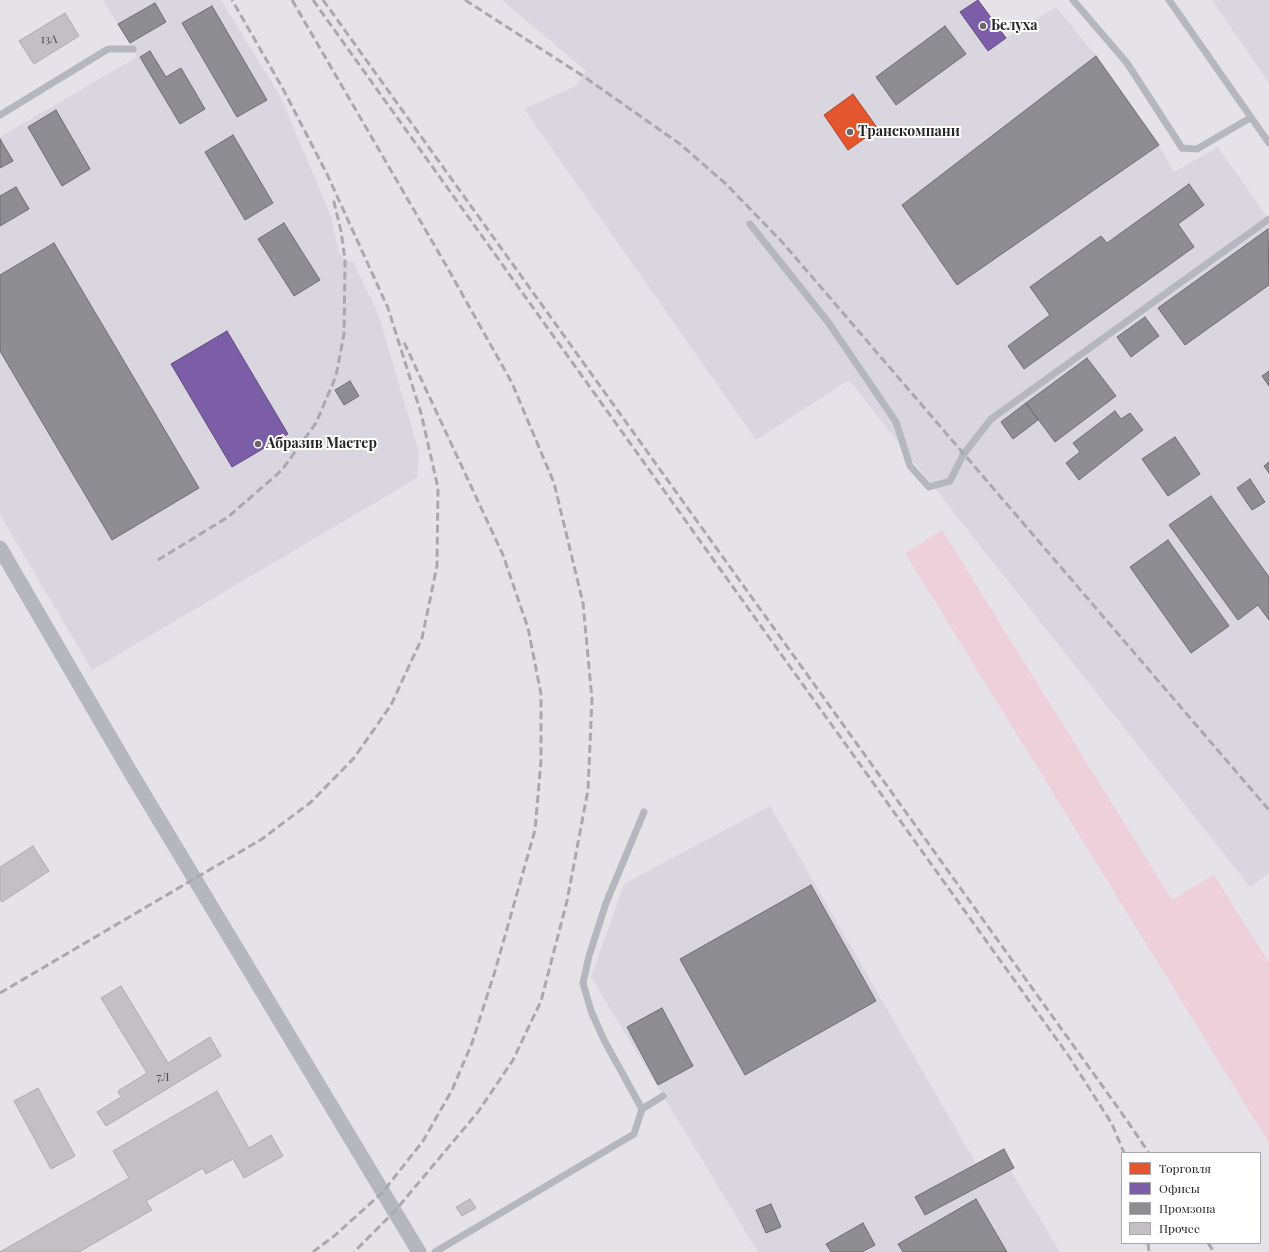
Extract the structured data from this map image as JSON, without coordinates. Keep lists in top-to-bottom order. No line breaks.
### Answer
{"places":["Белуха","Транскомпани","Абразив Мастер"],"house_numbers":["13А","7Л"],"legend":["Торговля","Офисы","Промзона","Прочее"]}
